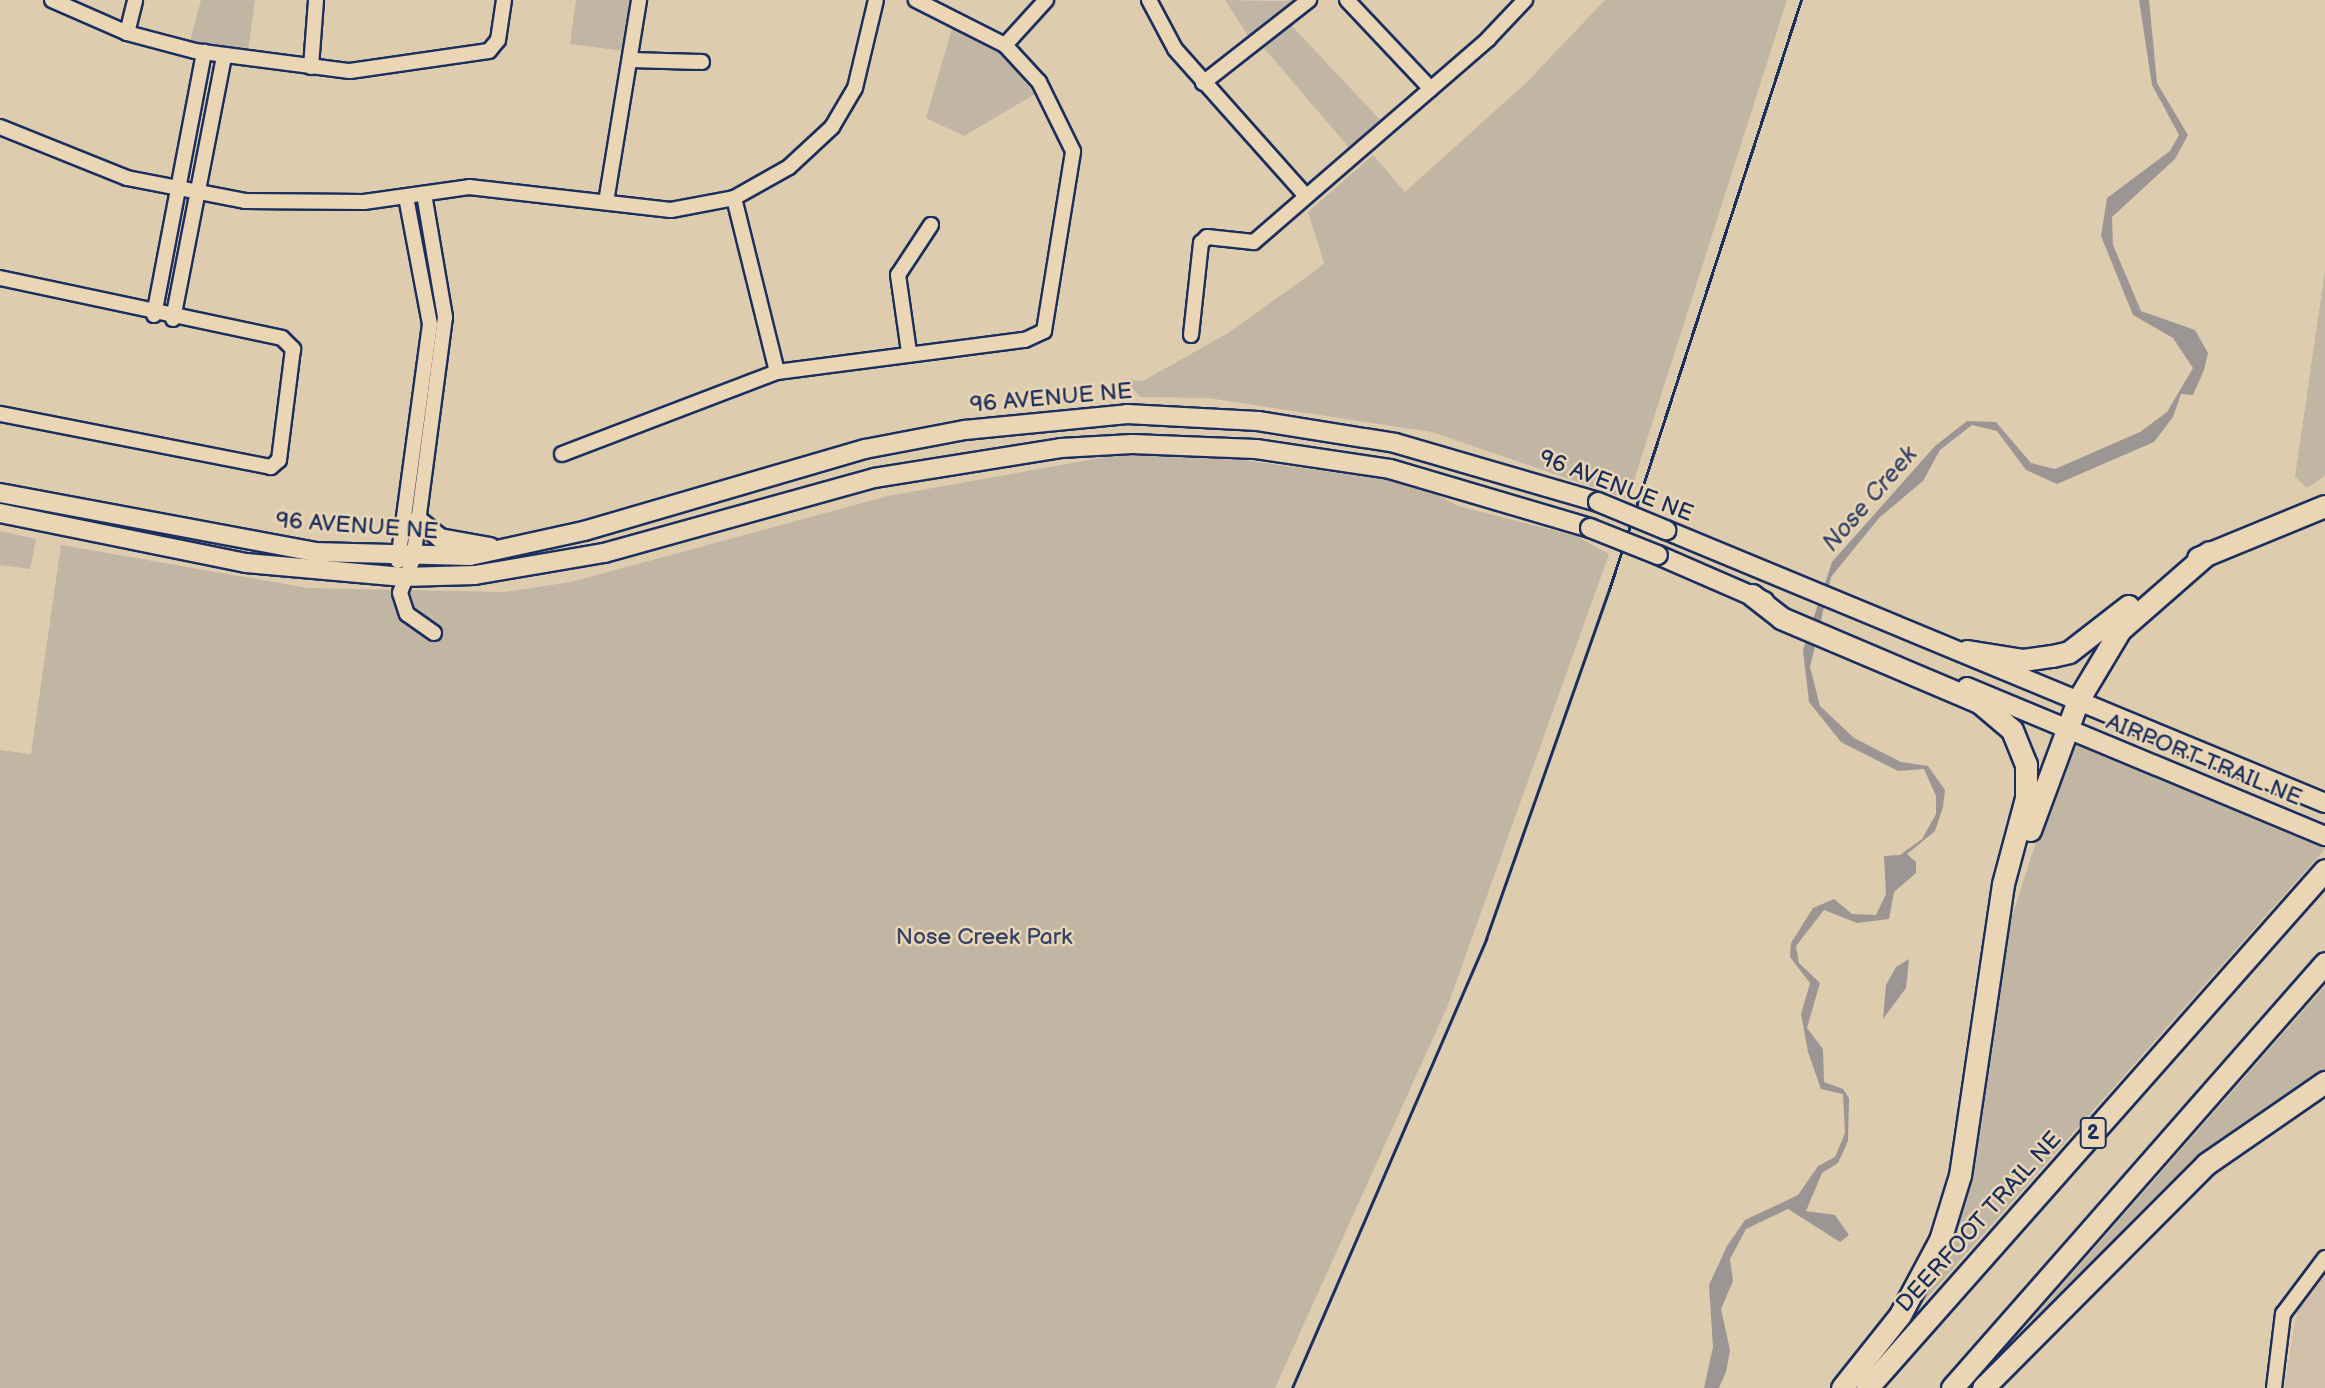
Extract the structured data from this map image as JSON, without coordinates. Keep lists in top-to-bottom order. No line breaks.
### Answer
{"streets":{"highway":["2","DEERFOOT TRAIL NE"],"main road":["96 AVENUE NE","AIRPORT TRAIL NE"]},"crossings":[["96 AVENUE NE","AIRPORT TRAIL NE"]],"water":["Nose Creek"],"parks":["Nose Creek Park"]}
